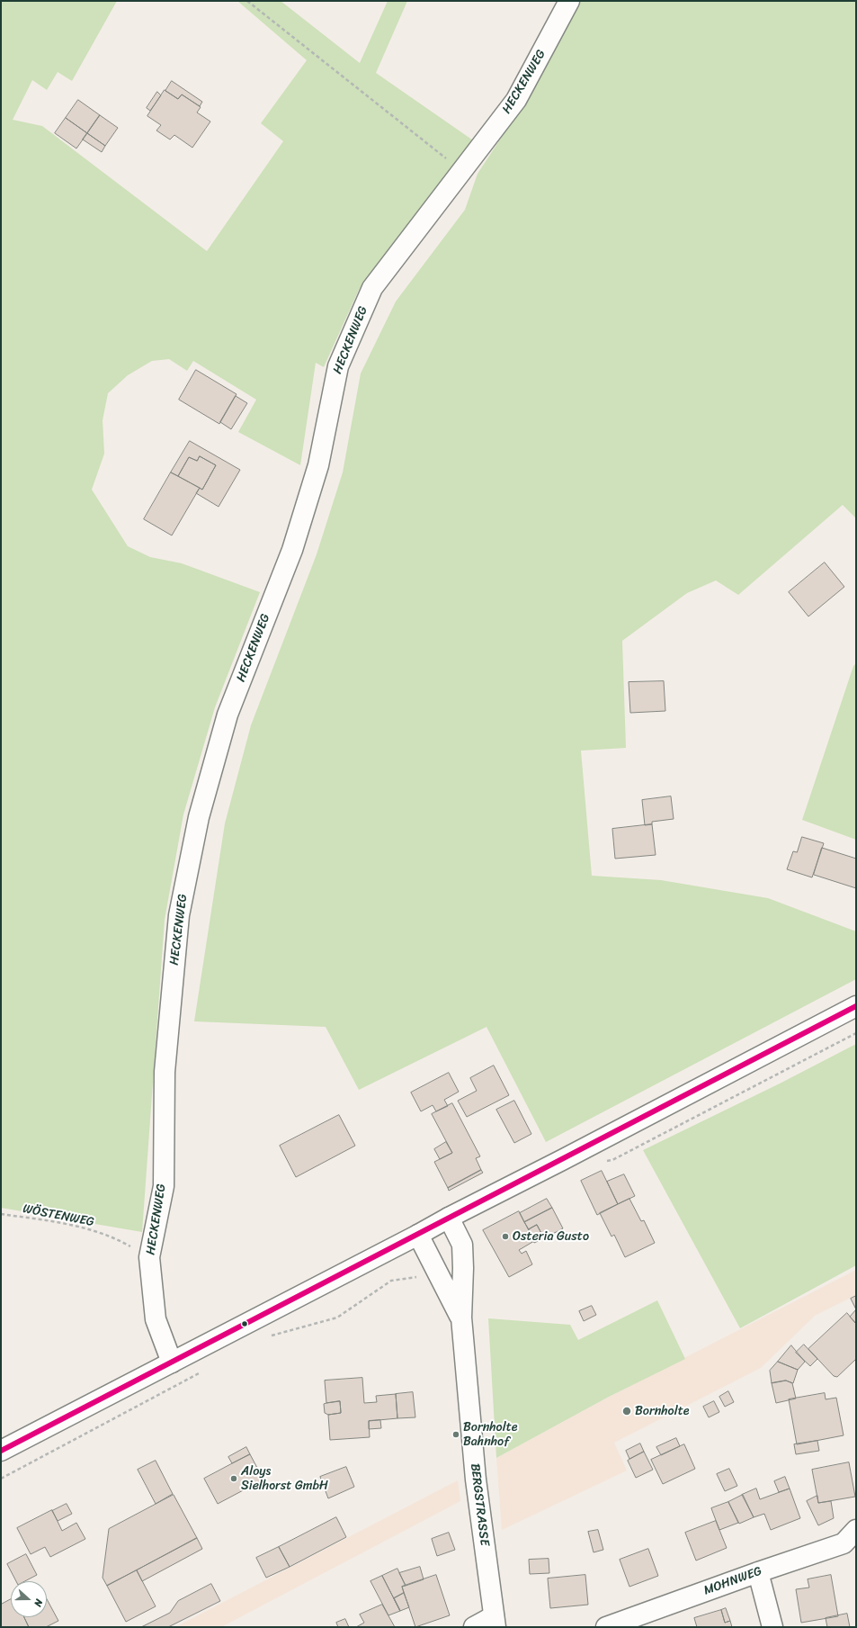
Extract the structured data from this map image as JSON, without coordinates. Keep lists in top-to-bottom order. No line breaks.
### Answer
{"streets":{"street":["HECKENWEG","BERGSTRASSE","MOHNWEG"],"path":["WÖSTENWEG"]},"crossings":[["HECKENWEG","WÖSTENWEG"]],"places":["Osteria Gusto","Bornholte","Bornholte Bahnhof","Aloys Sielhorst GmbH"],"north":"right"}
